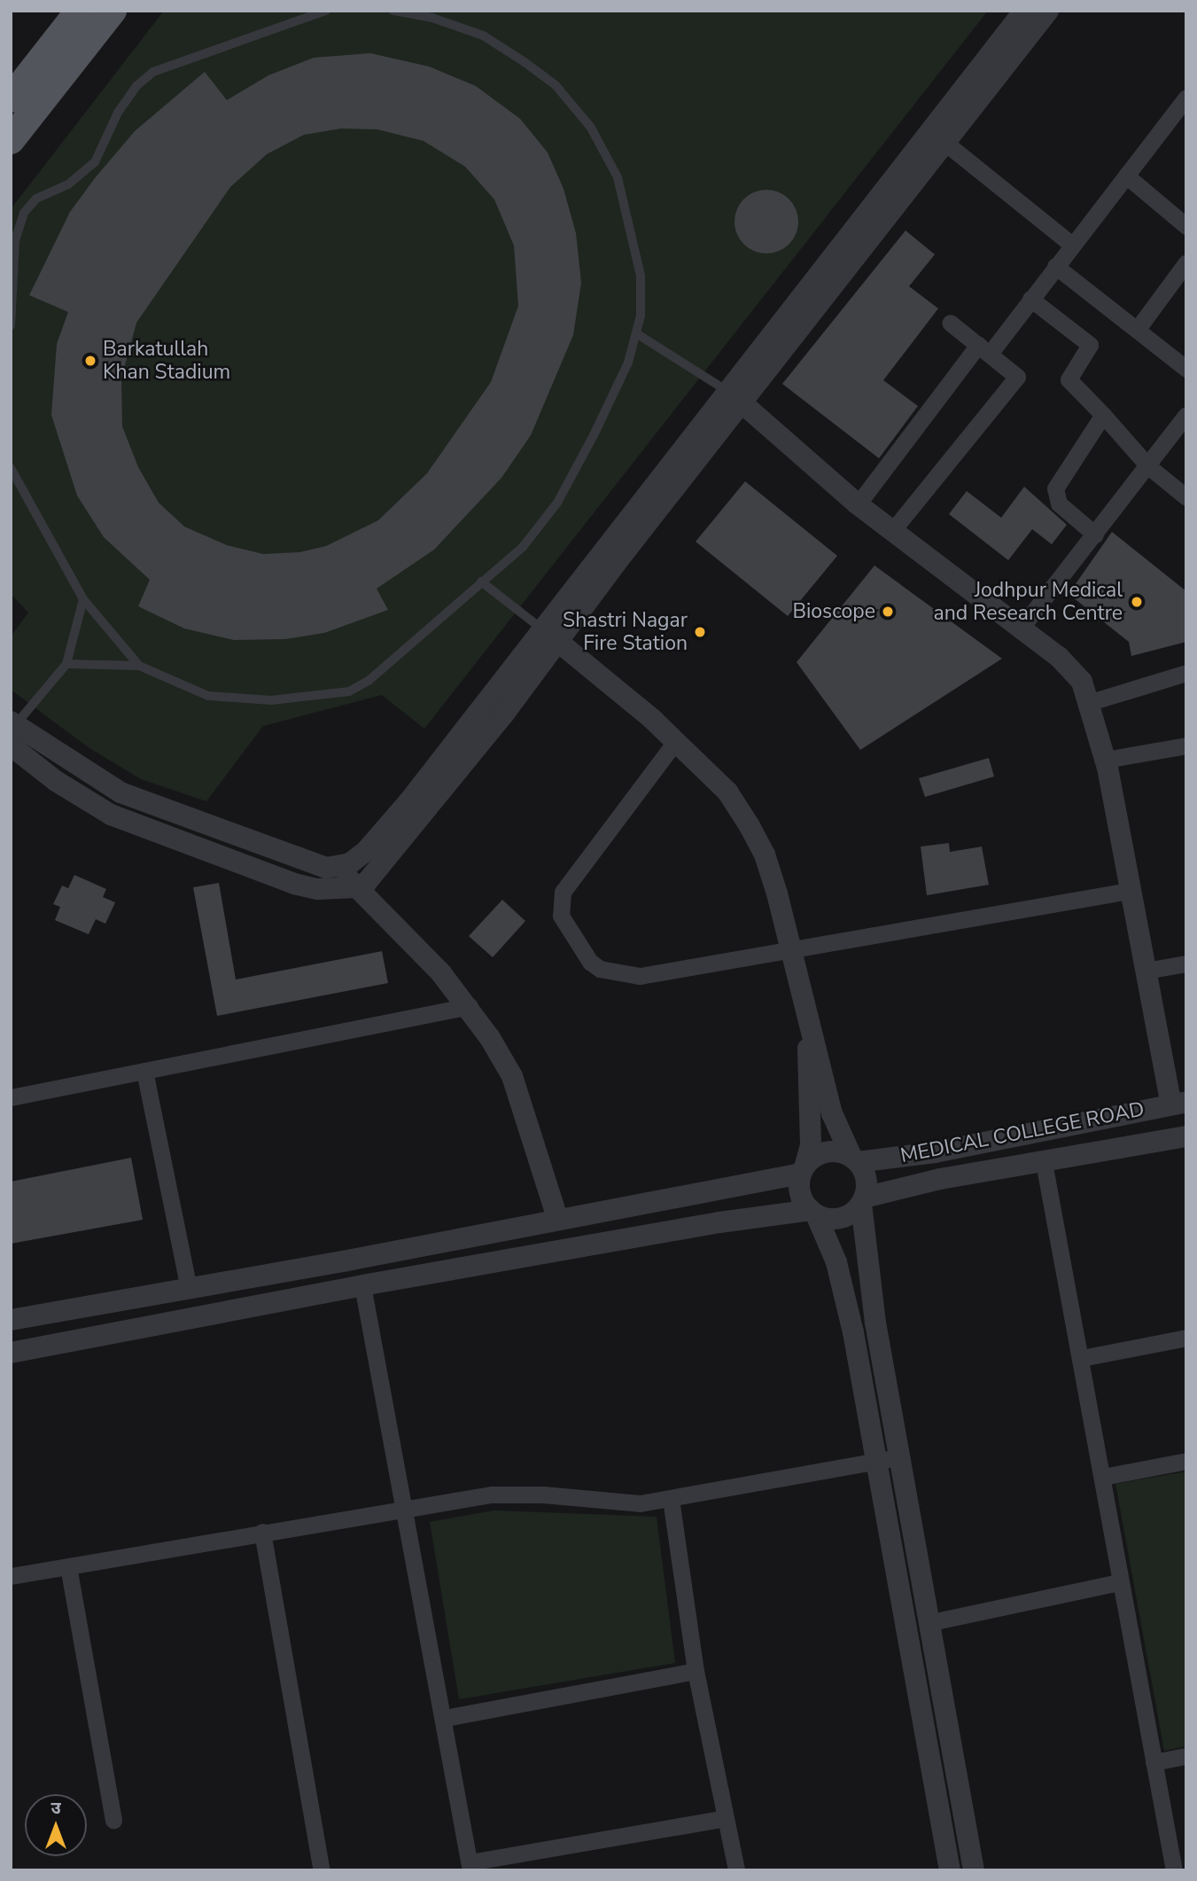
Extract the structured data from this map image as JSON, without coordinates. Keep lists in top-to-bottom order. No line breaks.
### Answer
{"streets":{"street":["MEDICAL COLLEGE ROAD"]},"places":["Barkatullah Khan Stadium","Jodhpur Medical and Research Centre","Bioscope","Shastri Nagar Fire Station"],"north":"top"}
